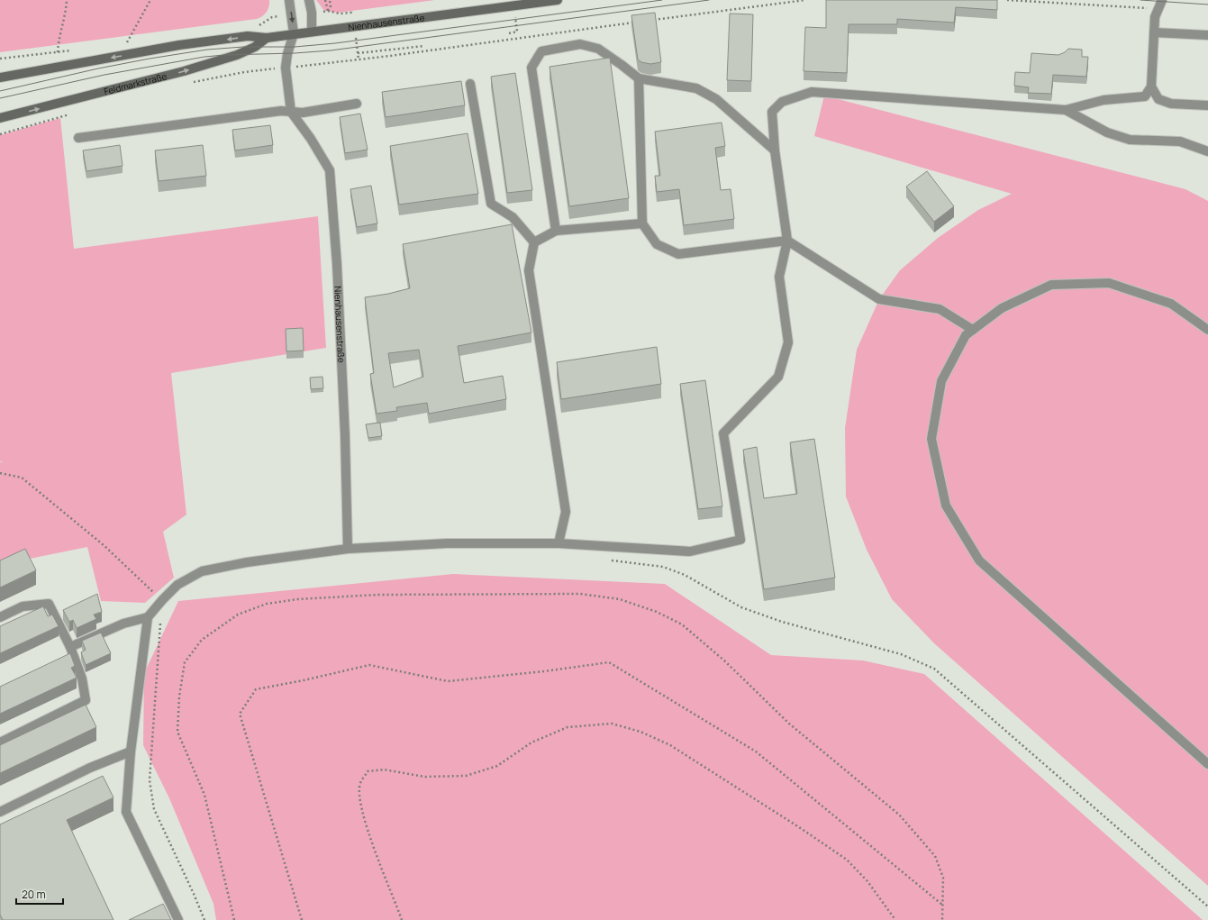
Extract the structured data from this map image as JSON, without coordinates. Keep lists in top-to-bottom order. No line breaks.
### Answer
{"streets":{"main road":["Nienhausenstraße","Feldmarkstraße"]},"crossings":[["Nienhausenstraße","Feldmarkstraße"]],"scale_bar":"20 m"}
